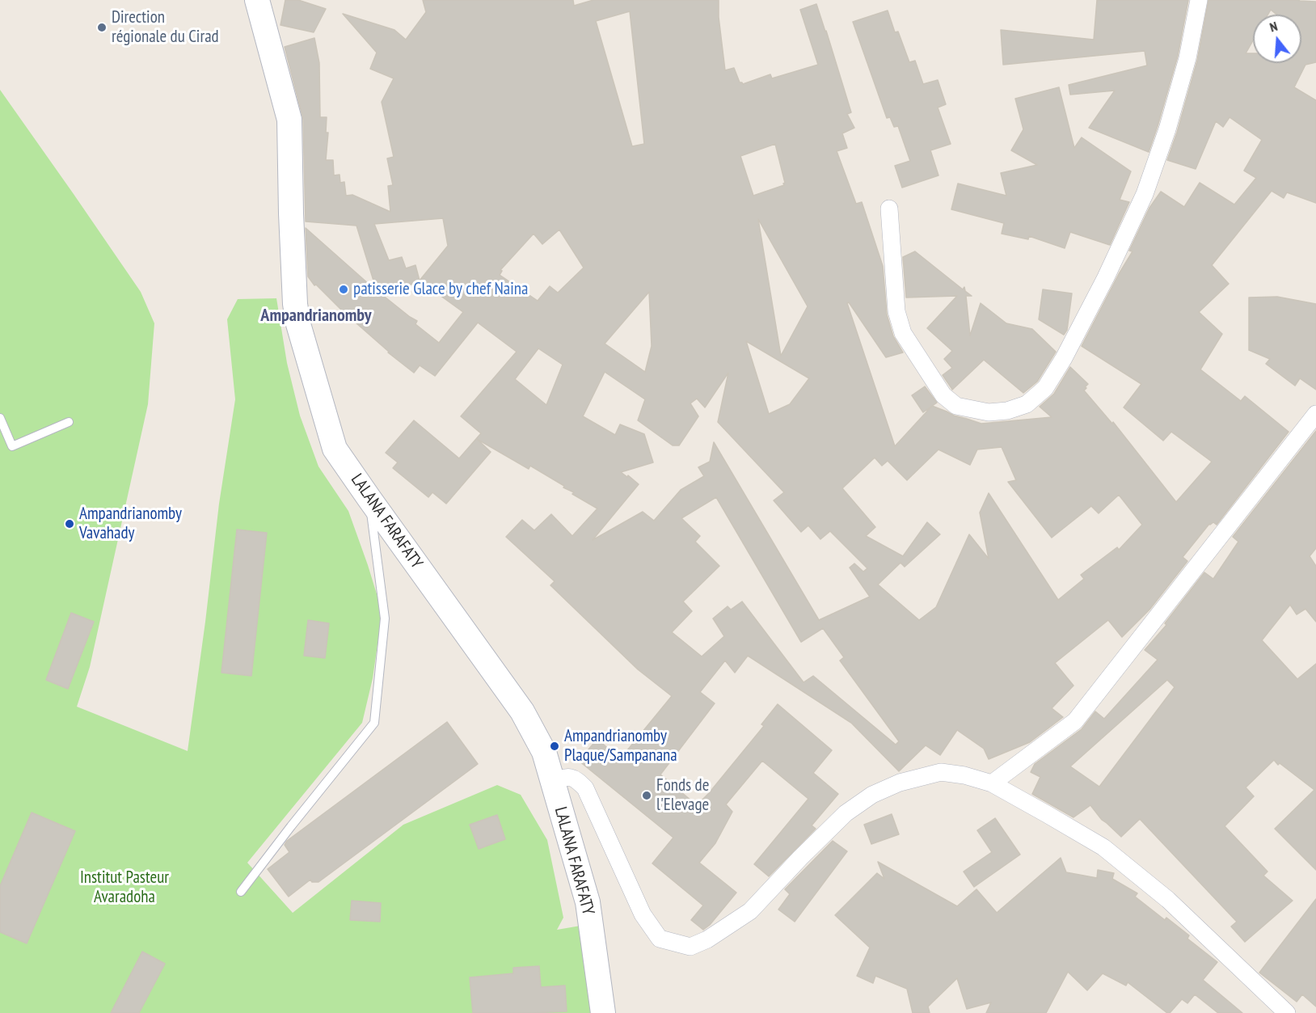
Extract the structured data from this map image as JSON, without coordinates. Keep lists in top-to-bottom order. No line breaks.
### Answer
{"streets":{"main road":["LALANA FARAFATY"]},"districts":["Ampandrianomby"],"parks":["Institut Pasteur Avaradoha"],"places":["Direction régionale du Cirad","patisserie Glace by chef Naina","Ampandrianomby Vavahady","Ampandrianomby Plaque/Sampanana","Fonds de l'Elevage"],"north":"top"}
